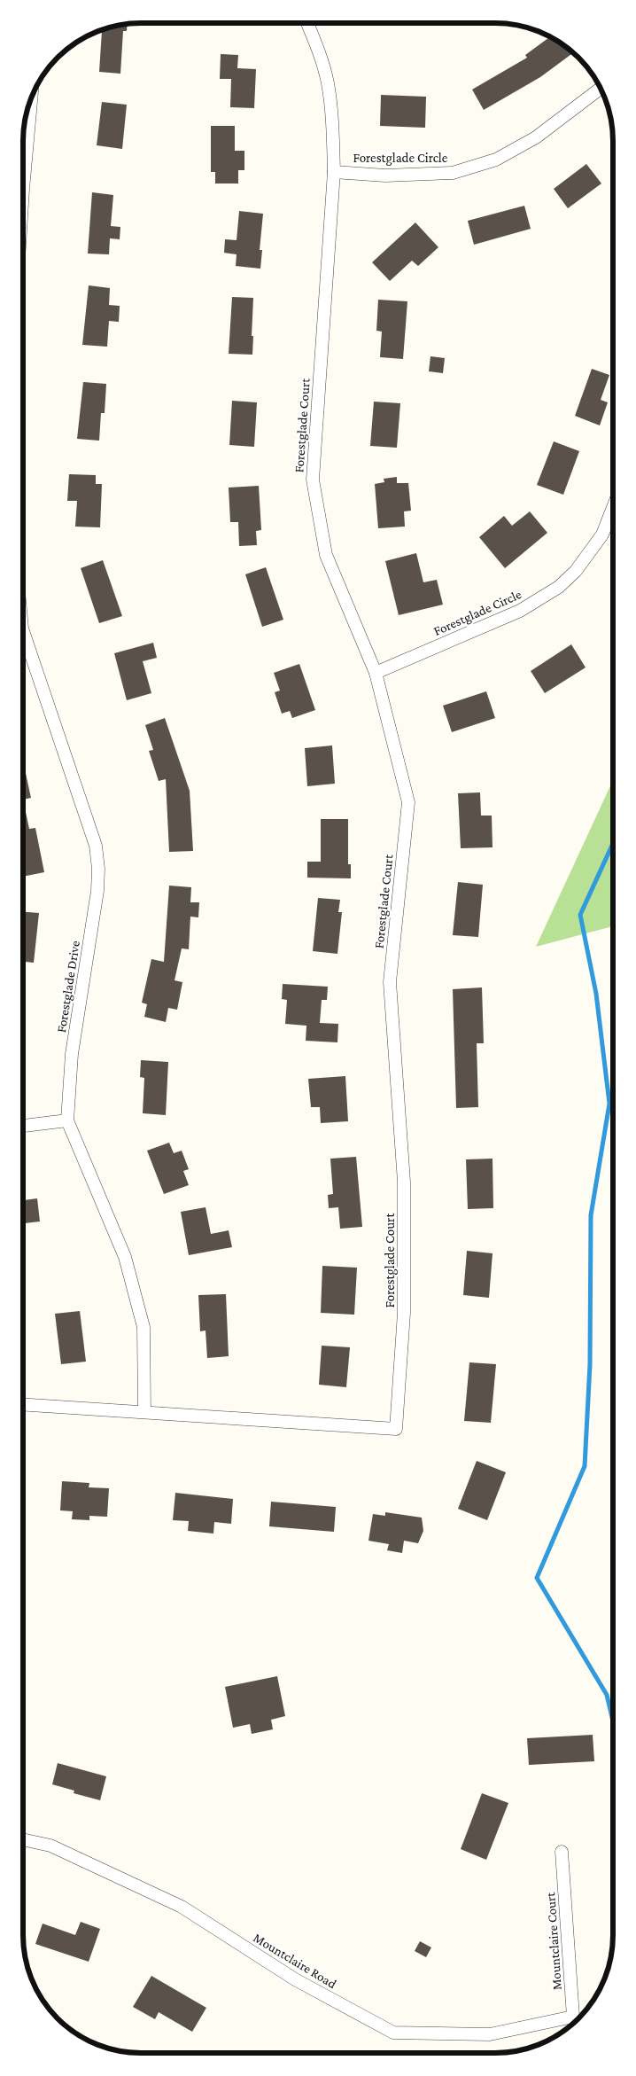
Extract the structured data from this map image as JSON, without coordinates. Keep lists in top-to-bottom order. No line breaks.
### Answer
{"streets":{"street":["Forestglade Circle","Forestglade Court","Forestglade Drive","Mountclaire Court","Mountclaire Road"]},"crossings":[["Forestglade Circle","Forestglade Court"],["Forestglade Court","Forestglade Drive"]]}
